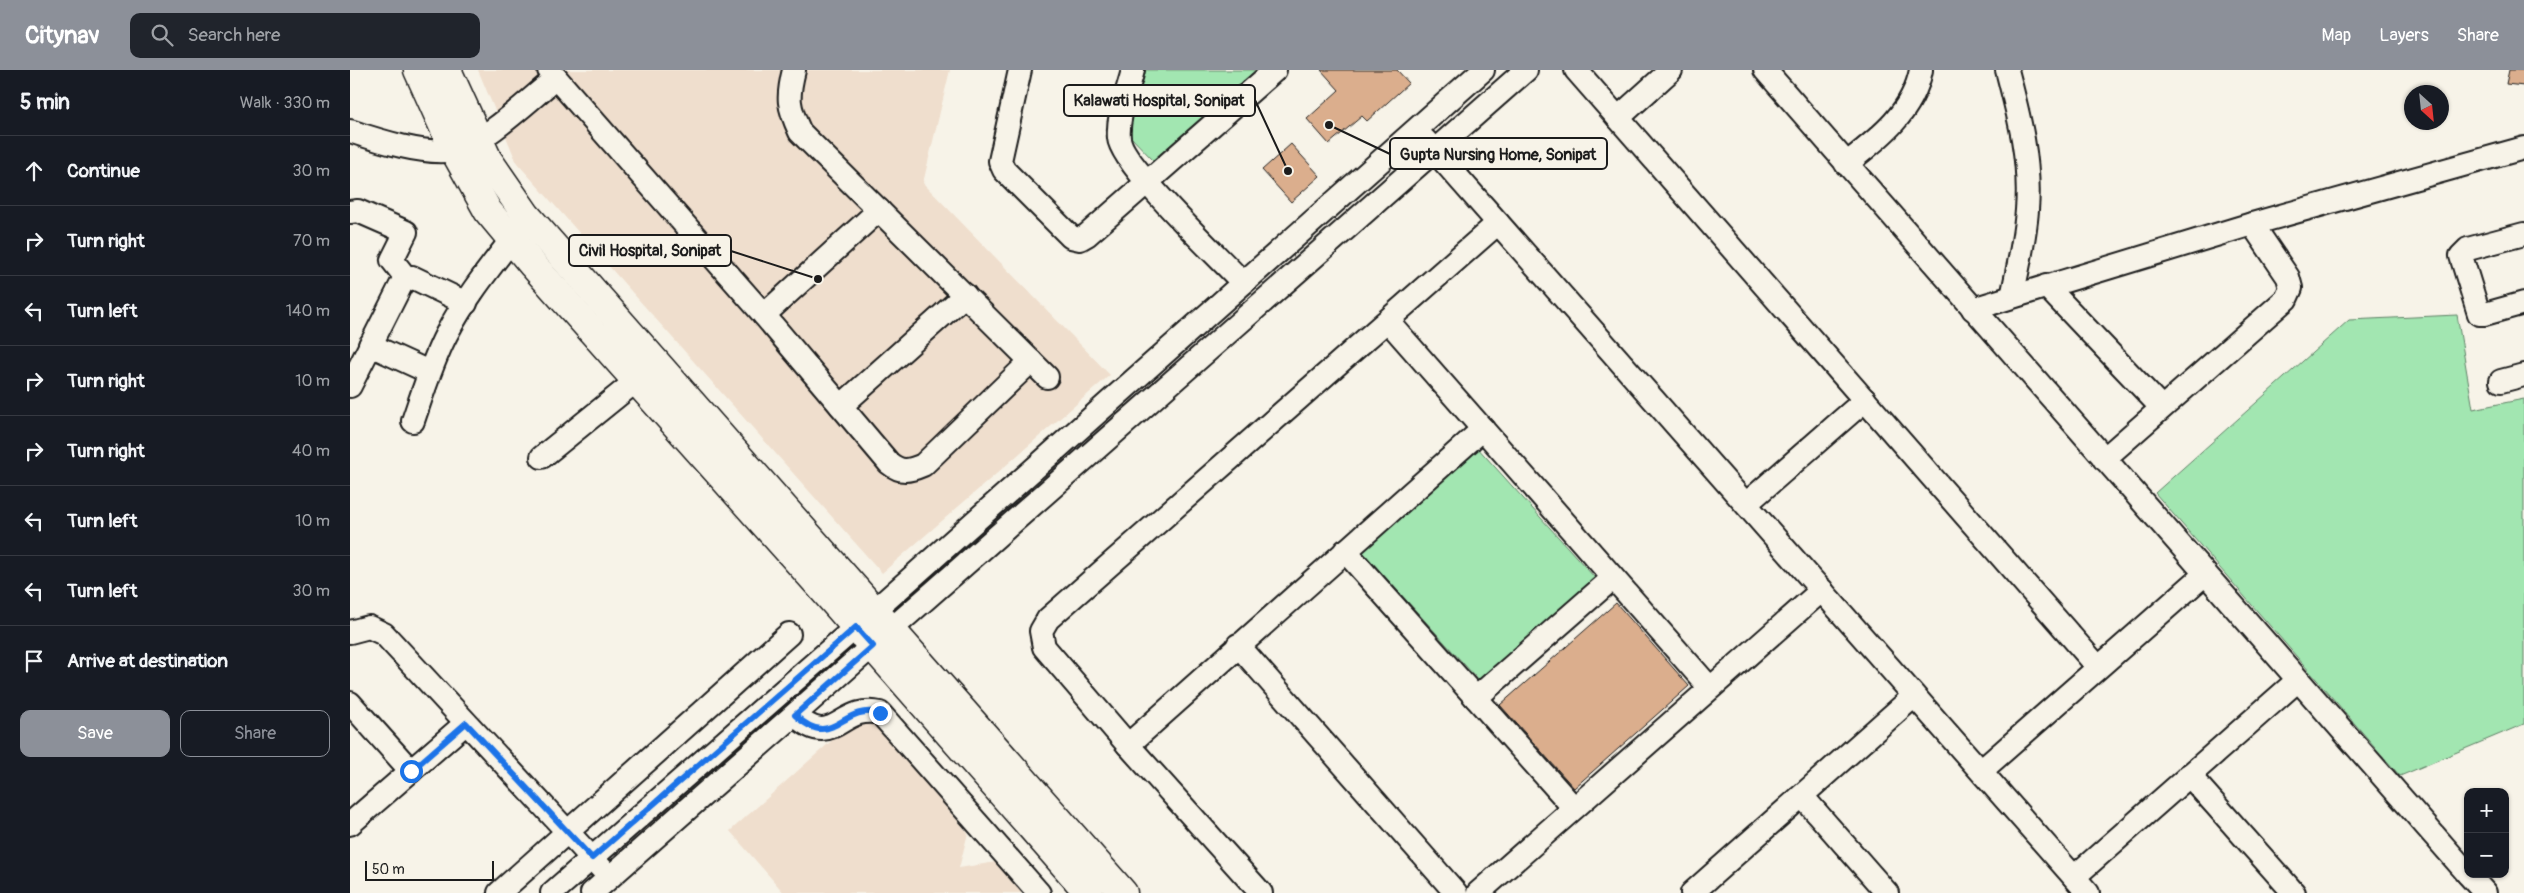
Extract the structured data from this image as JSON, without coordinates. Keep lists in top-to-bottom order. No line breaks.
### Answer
{"places":["Gupta Nursing Home, Sonipat","Kalawati Hospital, Sonipat","Civil Hospital, Sonipat"],"scale_bar":"50 m","north":"bottom right","page":{"header":"Citynav","search":"Search here","nav":["Map","Layers","Share"],"heading":["5 min","Walk · 330 m"],"list":[["Continue","30 m"],["Turn right","70 m"],["Turn left","140 m"],["Turn right","10 m"],["Turn right","40 m"],["Turn left","10 m"],["Turn left","30 m"],"Arrive at destination"],"buttons":["Save","Share"],"map_buttons":["+","−"],"scale":"50 m"}}
